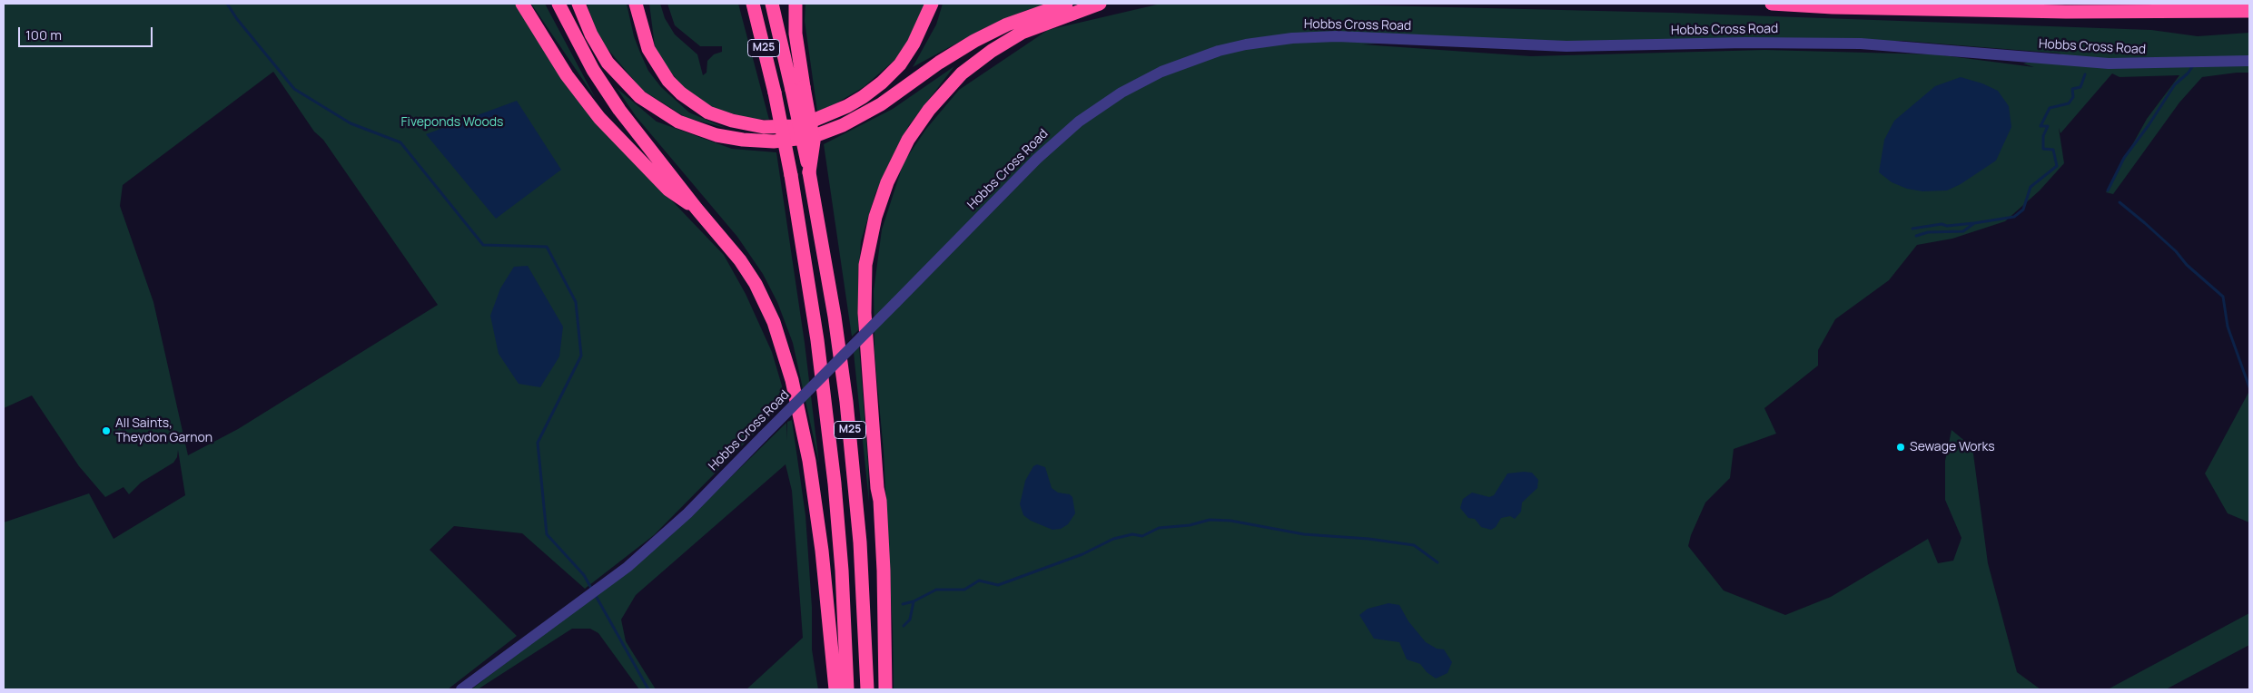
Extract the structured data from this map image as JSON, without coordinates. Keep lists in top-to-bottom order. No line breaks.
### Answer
{"streets":{"highway":["M25"],"street":["Hobbs Cross Road"]},"parks":["Fiveponds Woods"],"places":["All Saints, Theydon Garnon","Sewage Works"],"scale_bar":"100 m"}
